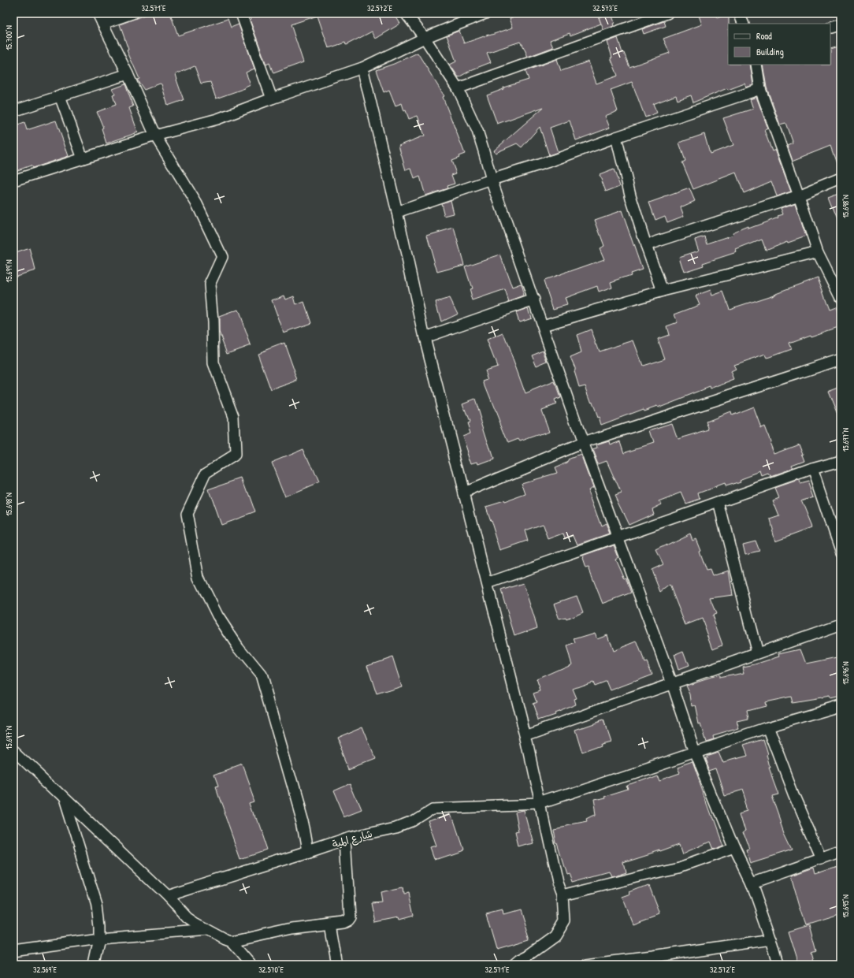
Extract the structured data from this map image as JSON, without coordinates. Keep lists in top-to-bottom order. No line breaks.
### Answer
{"streets":{"street":["شارع المية"]},"legend":["Road","Building"],"coordinates":["32.571°E","32.572°E","32.573°E","15.700°N","15.698°N","15.699°N","15.697°N","15.696°N","15.695°N","32.569°E","32.570°E"]}
